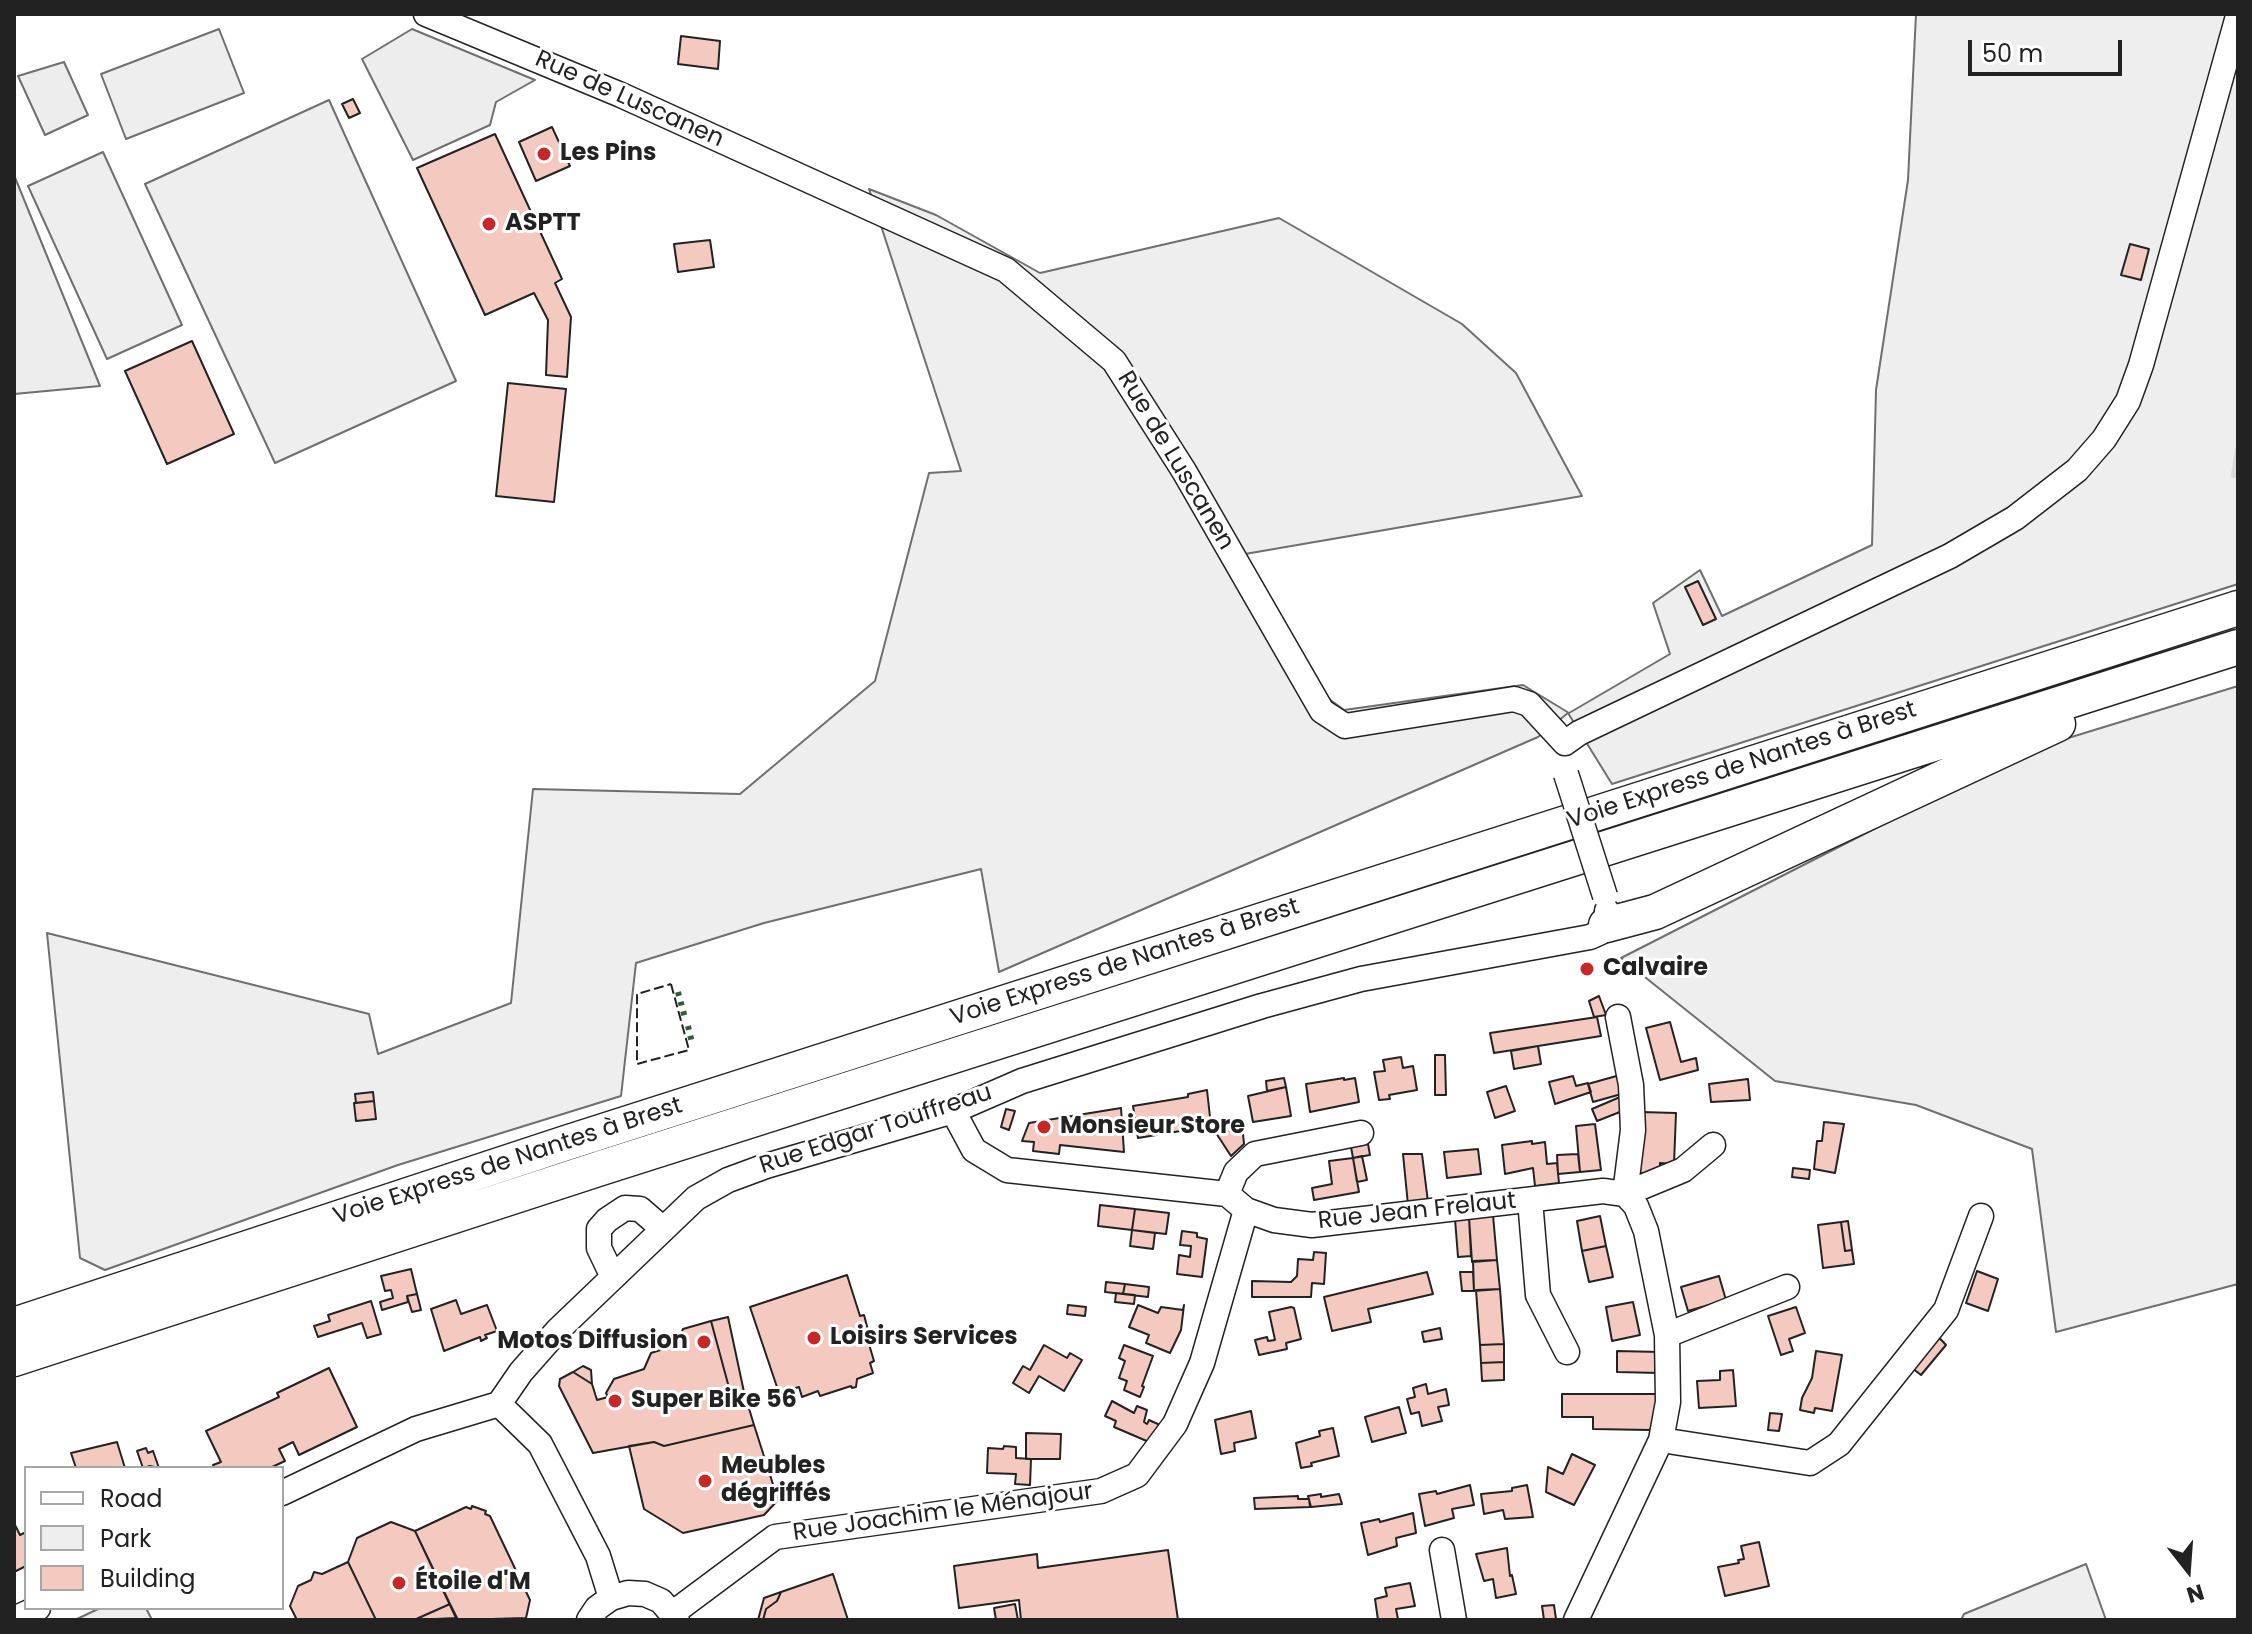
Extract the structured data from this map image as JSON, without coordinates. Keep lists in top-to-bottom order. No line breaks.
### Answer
{"streets":{"highway":["Voie Express de Nantes à Brest"],"street":["Rue de Luscanen","Rue Edgar Touffreau","Rue Jean Frelaut","Rue Joachim le Ménajour"]},"crossings":[["Rue Jean Frelaut","Rue Joachim le Ménajour"]],"places":["Les Pins","ASPTT","Calvaire","Monsieur Store","Loisirs Services","Motos Diffusion","Super Bike 56","Meubles dégriffés","Étoile d'M"],"legend":["Road","Park","Building"],"scale_bar":"50 m","north":"bottom"}
